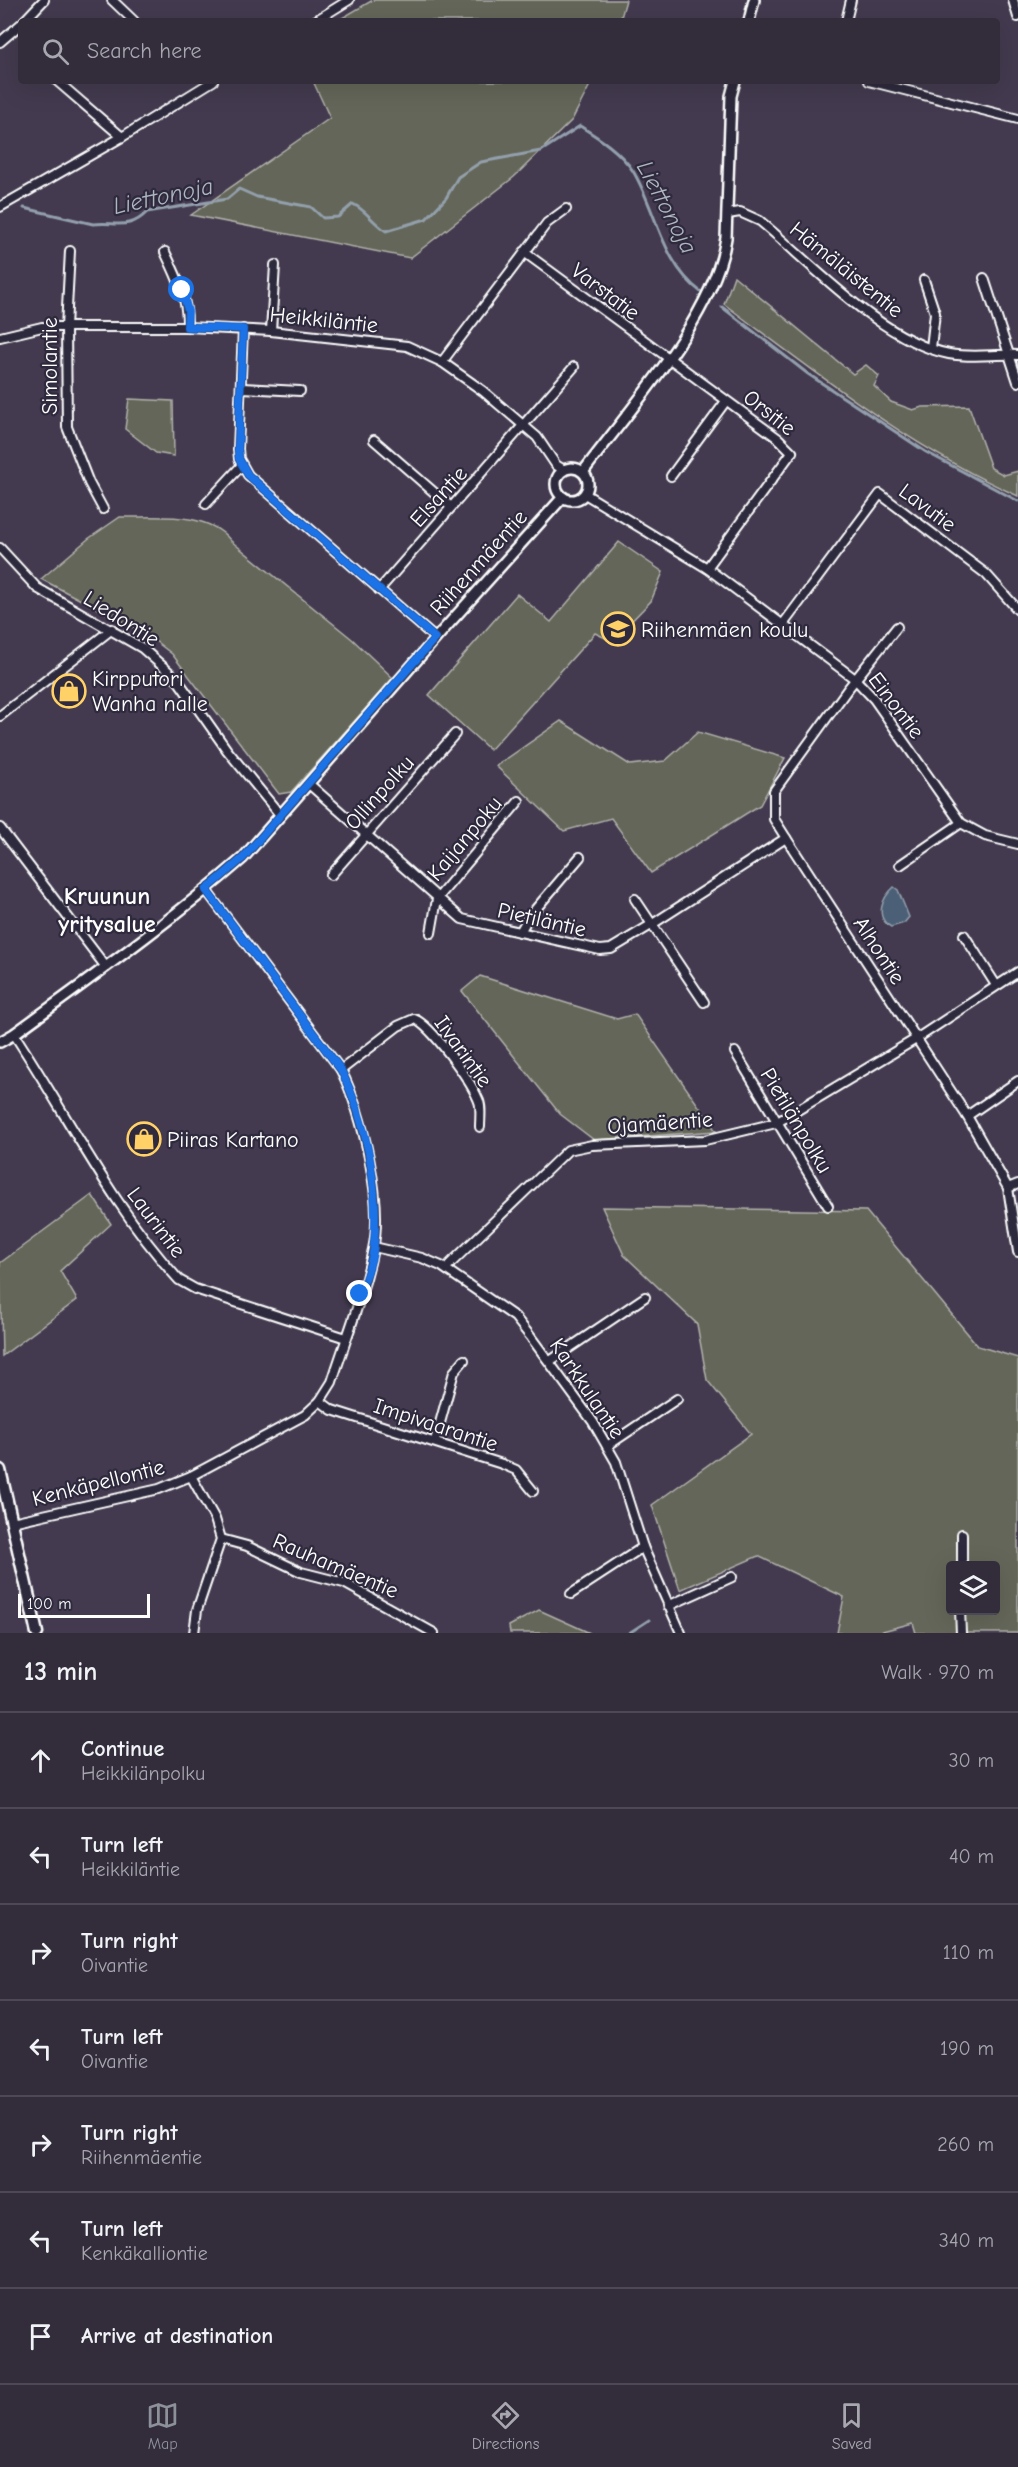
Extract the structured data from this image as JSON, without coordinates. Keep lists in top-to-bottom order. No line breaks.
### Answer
{"streets":{"street":["Hämäläistentie","Varstatie","Heikkiläntie","Simolantie","Orsitie","Elsantie","Lavutie","Riihenmäentie","Liedontie","Einontie","Ollinpolku","Kaijanpoku","Pietiläntie","Alhontie","Iivarintie","Pietilänpolku","Ojamäentie","Laurintie","Karkkulantie","Impivaarantie","Kenkäpellontie","Rauhamäentie"]},"crossings":[["Varstatie","Orsitie"],["Heikkiläntie","Simolantie"],["Heikkiläntie","Elsantie"],["Heikkiläntie","Riihenmäentie"],["Heikkiläntie","Einontie"],["Orsitie","Einontie"],["Lavutie","Einontie"],["Riihenmäentie","Liedontie"],["Riihenmäentie","Einontie"],["Riihenmäentie","Pietiläntie"],["Riihenmäentie","Laurintie"],["Einontie","Alhontie"],["Ollinpolku","Pietiläntie"],["Kaijanpoku","Pietiläntie"],["Pietiläntie","Alhontie"],["Alhontie","Ojamäentie"],["Pietilänpolku","Ojamäentie"],["Impivaarantie","Kenkäpellontie"]],"districts":["Kruunun yritysalue"],"water":["Liettonoja"],"places":{"school or university":["Riihenmäen koulu"],"shop":["Kirpputori Wanha nalle","Piiras Kartano"]},"scale_bar":"100 m","page":{"search":"Search here","scale":"100 m","heading":["13 min","Walk · 970 m"],"list":[["Continue","Heikkilänpolku","30 m"],["Turn left","Heikkiläntie","40 m"],["Turn right","Oivantie","110 m"],["Turn left","Oivantie","190 m"],["Turn right","Riihenmäentie","260 m"],["Turn left","Kenkäkalliontie","340 m"],"Arrive at destination"],"nav":["Map","Directions","Saved"]}}
